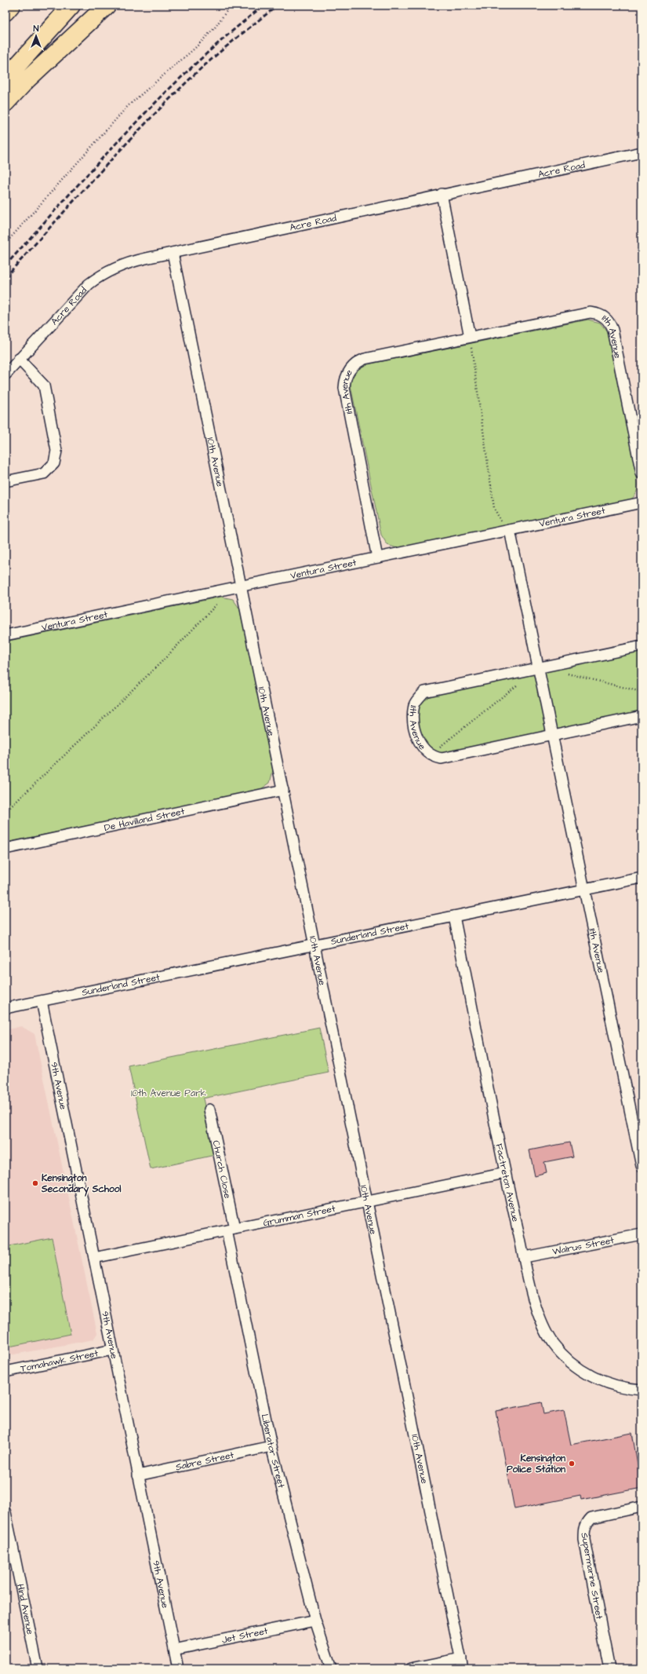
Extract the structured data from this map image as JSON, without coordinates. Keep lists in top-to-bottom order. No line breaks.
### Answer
{"streets":{"street":["Acre Road","11th Avenue","10th Avenue","Ventura Street","De Havilland Street","Sunderland Street","9th Avenue","Church Close","Factreton Avenue","Grumman Street","Walrus Street","Tomahawk Street","Liberator Street","Sabre Street","Supermarine Street","Hind Avenue","Jet Street"]},"crossings":[["Acre Road","10th Avenue"],["11th Avenue","Ventura Street"],["11th Avenue","Sunderland Street"],["10th Avenue","Ventura Street"],["10th Avenue","De Havilland Street"],["10th Avenue","Sunderland Street"],["10th Avenue","Grumman Street"],["Sunderland Street","9th Avenue"],["Sunderland Street","Factreton Avenue"],["9th Avenue","Grumman Street"],["9th Avenue","Tomahawk Street"],["9th Avenue","Sabre Street"],["9th Avenue","Jet Street"],["Church Close","Grumman Street"],["Church Close","Liberator Street"],["Factreton Avenue","Grumman Street"],["Factreton Avenue","Walrus Street"],["Grumman Street","Liberator Street"],["Liberator Street","Sabre Street"],["Liberator Street","Jet Street"]],"parks":["10th Avenue Park"],"places":["Kensington Secondary School","Kensington Police Station"],"north":"top"}
